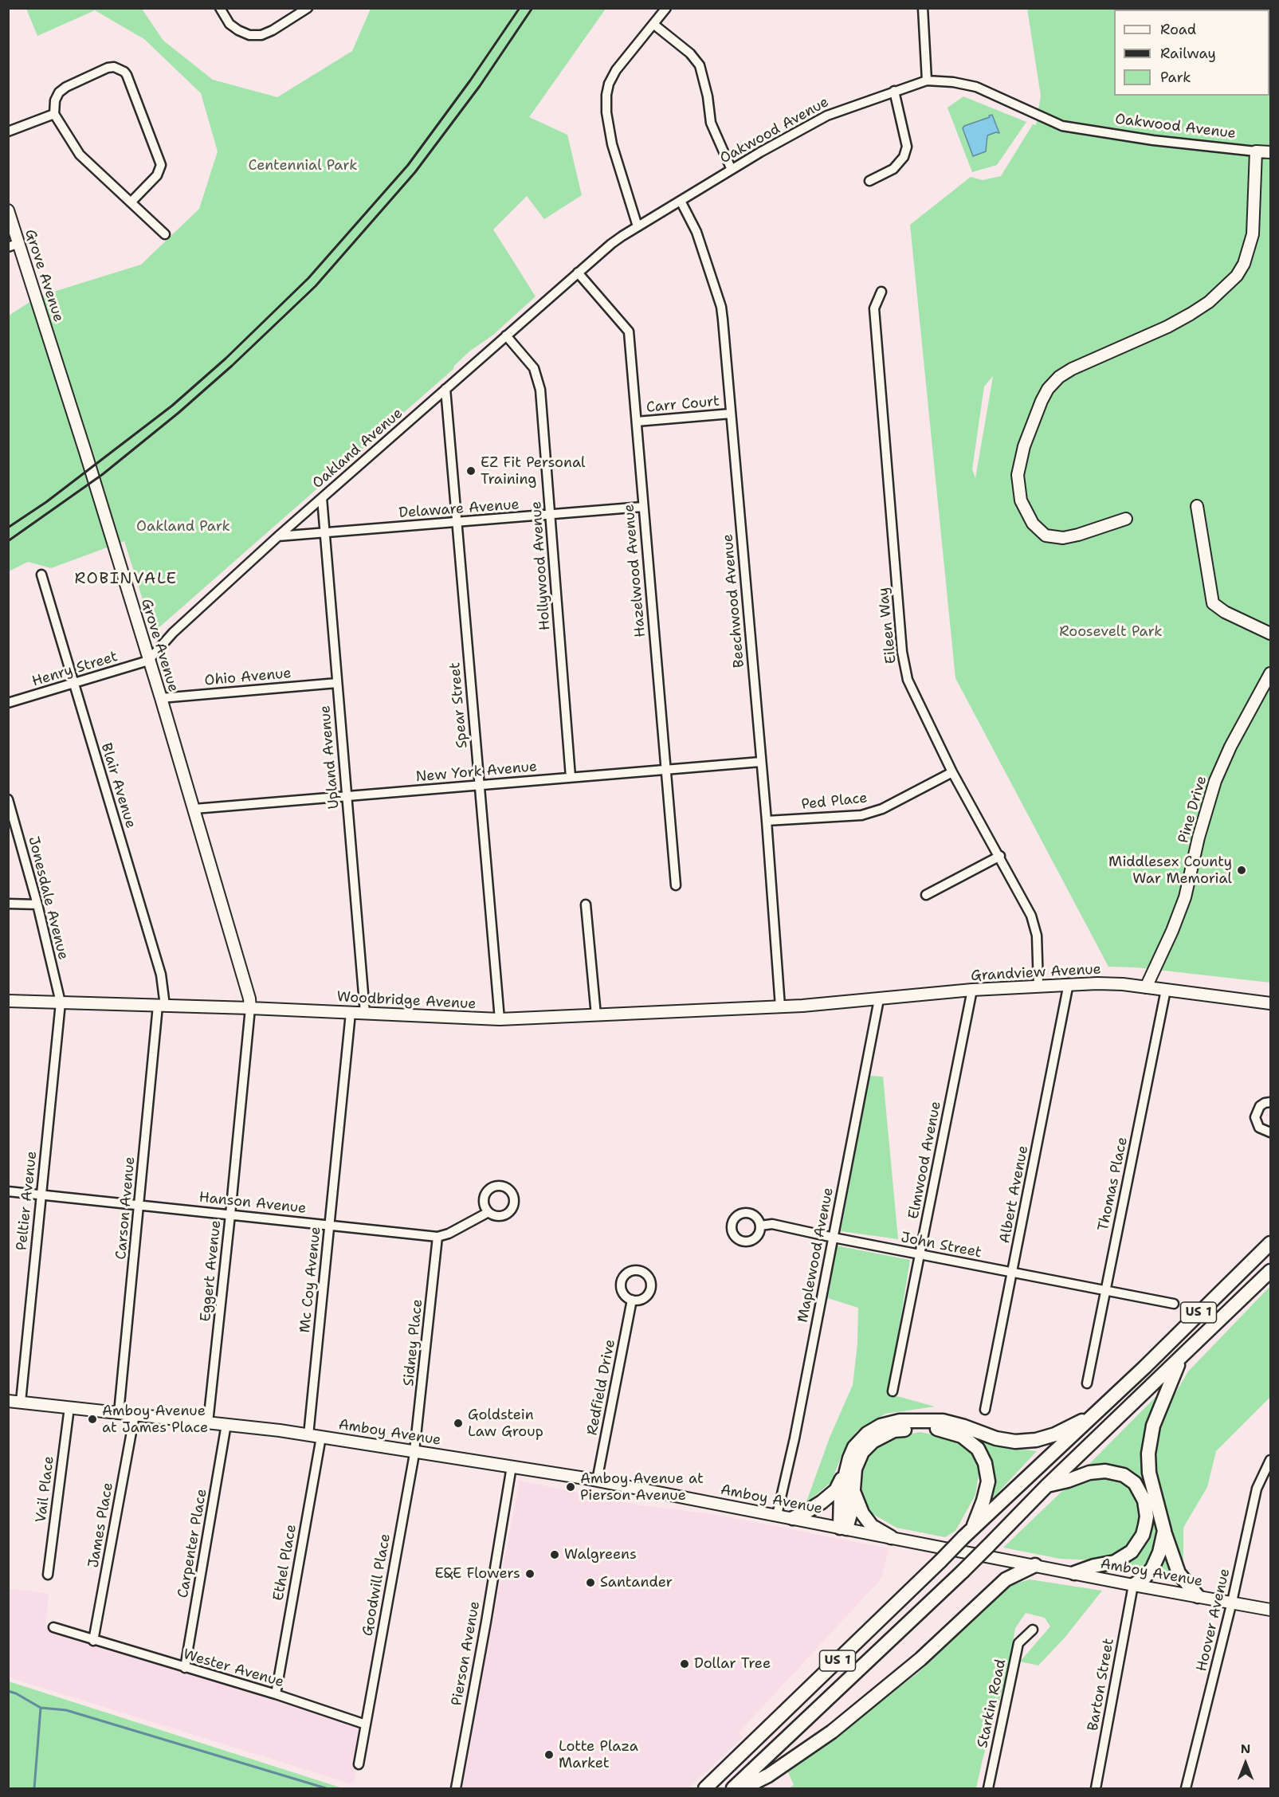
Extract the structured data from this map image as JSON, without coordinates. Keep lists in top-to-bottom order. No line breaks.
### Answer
{"streets":{"highway":["US 1"],"street":["Oakwood Avenue","Grove Avenue","Carr Court","Oakland Avenue","Delaware Avenue","Hollywood Avenue","Hazelwood Avenue","Beechwood Avenue","Eileen Way","Henry Street","Ohio Avenue","Spear Street","Upland Avenue","New York Avenue","Blair Avenue","Ped Place","Pine Drive","Jonesdale Avenue","Grandview Avenue","Woodbridge Avenue","Elmwood Avenue","Thomas Place","Albert Avenue","Peltier Avenue","Hanson Avenue","Carson Avenue","John Street","Maplewood Avenue","Eggert Avenue","Mc Coy Avenue","Sidney Place","Redfield Drive","Amboy Avenue","Vail Place","James Place","Carpenter Place","Ethel Place","Goodwill Place","Hoover Avenue","Pierson Avenue","Wester Avenue","Barton Street","Starkin Road"]},"crossings":[["Oakwood Avenue","Oakland Avenue"],["Oakwood Avenue","Beechwood Avenue"],["Grove Avenue","Oakland Avenue"],["Grove Avenue","Henry Street"],["Grove Avenue","Ohio Avenue"],["Grove Avenue","New York Avenue"],["Grove Avenue","Woodbridge Avenue"],["Grove Avenue","Eggert Avenue"],["Carr Court","Hazelwood Avenue"],["Carr Court","Beechwood Avenue"],["Oakland Avenue","Delaware Avenue"],["Oakland Avenue","Hollywood Avenue"],["Oakland Avenue","Hazelwood Avenue"],["Oakland Avenue","Henry Street"],["Oakland Avenue","Spear Street"],["Oakland Avenue","Upland Avenue"],["Delaware Avenue","Hollywood Avenue"],["Delaware Avenue","Hazelwood Avenue"],["Delaware Avenue","Spear Street"],["Delaware Avenue","Upland Avenue"],["Hollywood Avenue","New York Avenue"],["Hazelwood Avenue","New York Avenue"],["Beechwood Avenue","New York Avenue"],["Beechwood Avenue","Ped Place"],["Beechwood Avenue","Woodbridge Avenue"],["Eileen Way","Ped Place"],["Eileen Way","Grandview Avenue"],["Henry Street","Blair Avenue"],["Ohio Avenue","Upland Avenue"],["Spear Street","New York Avenue"],["Spear Street","Woodbridge Avenue"],["Upland Avenue","New York Avenue"],["Upland Avenue","Woodbridge Avenue"],["Blair Avenue","Woodbridge Avenue"],["Blair Avenue","Carson Avenue"],["Pine Drive","Grandview Avenue"],["Jonesdale Avenue","Woodbridge Avenue"],["Jonesdale Avenue","Peltier Avenue"],["Grandview Avenue","Woodbridge Avenue"],["Grandview Avenue","Elmwood Avenue"],["Grandview Avenue","Thomas Place"],["Grandview Avenue","Albert Avenue"],["Grandview Avenue","Maplewood Avenue"],["Woodbridge Avenue","Peltier Avenue"],["Woodbridge Avenue","Carson Avenue"],["Woodbridge Avenue","Eggert Avenue"],["Woodbridge Avenue","Mc Coy Avenue"],["Elmwood Avenue","John Street"],["Thomas Place","John Street"],["Albert Avenue","John Street"],["Peltier Avenue","Hanson Avenue"],["Peltier Avenue","Amboy Avenue"],["Hanson Avenue","Carson Avenue"],["Hanson Avenue","Eggert Avenue"],["Hanson Avenue","Mc Coy Avenue"],["Hanson Avenue","Sidney Place"],["Carson Avenue","Amboy Avenue"],["John Street","Maplewood Avenue"],["Maplewood Avenue","Amboy Avenue"],["Eggert Avenue","Amboy Avenue"],["Mc Coy Avenue","Amboy Avenue"],["Sidney Place","Amboy Avenue"],["Sidney Place","Goodwill Place"],["Redfield Drive","Amboy Avenue"],["Amboy Avenue","Vail Place"],["Amboy Avenue","James Place"],["Amboy Avenue","Carpenter Place"],["Amboy Avenue","Ethel Place"],["Amboy Avenue","Goodwill Place"],["Amboy Avenue","Hoover Avenue"],["Amboy Avenue","Pierson Avenue"],["Amboy Avenue","Barton Street"],["James Place","Wester Avenue"],["Carpenter Place","Wester Avenue"],["Ethel Place","Wester Avenue"],["Goodwill Place","Wester Avenue"]],"districts":["ROBINVALE"],"parks":["Centennial Park","Oakland Park","Roosevelt Park"],"places":["EZ Fit Personal Training","Middlesex County War Memorial","Amboy Avenue at James Place","Goldstein Law Group","Amboy Avenue at Pierson Avenue","Walgreens","E&E Flowers","Santander","Dollar Tree","Lotte Plaza Market"],"legend":["Road","Railway","Park"],"north":"top"}
